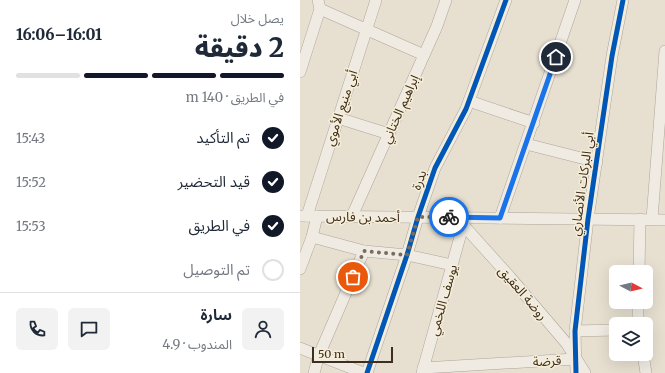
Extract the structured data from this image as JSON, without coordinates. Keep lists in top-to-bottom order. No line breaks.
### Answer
{"streets":{"street":["أبي منيع الأموي","إبراهيم الختاني","بدرة","أبي البركات الأنصاري","أحمد بن فارس","روضة العقيق","يوسف اللخمي","قرضة"]},"crossings":[["أبي منيع الأموي","أحمد بن فارس"],["إبراهيم الختاني","أحمد بن فارس"],["بدرة","أحمد بن فارس"],["أبي البركات الأنصاري","أحمد بن فارس"],["أبي البركات الأنصاري","روضة العقيق"],["أبي البركات الأنصاري","قرضة"],["أحمد بن فارس","روضة العقيق"],["روضة العقيق","يوسف اللخمي"],["روضة العقيق","قرضة"],["يوسف اللخمي","قرضة"]],"scale_bar":"50 m","north":"right","page":{"heading":["2 دقيقة","يصل خلال","16:01–16:06"],"panel":["سارة","المندوب · 4.9"],"bar":"في الطريق · 140 m","list":[["تم التأكيد","15:43"],["قيد التحضير","15:52"],["في الطريق","15:53"],"تم التوصيل"],"scale":"50 m"}}
